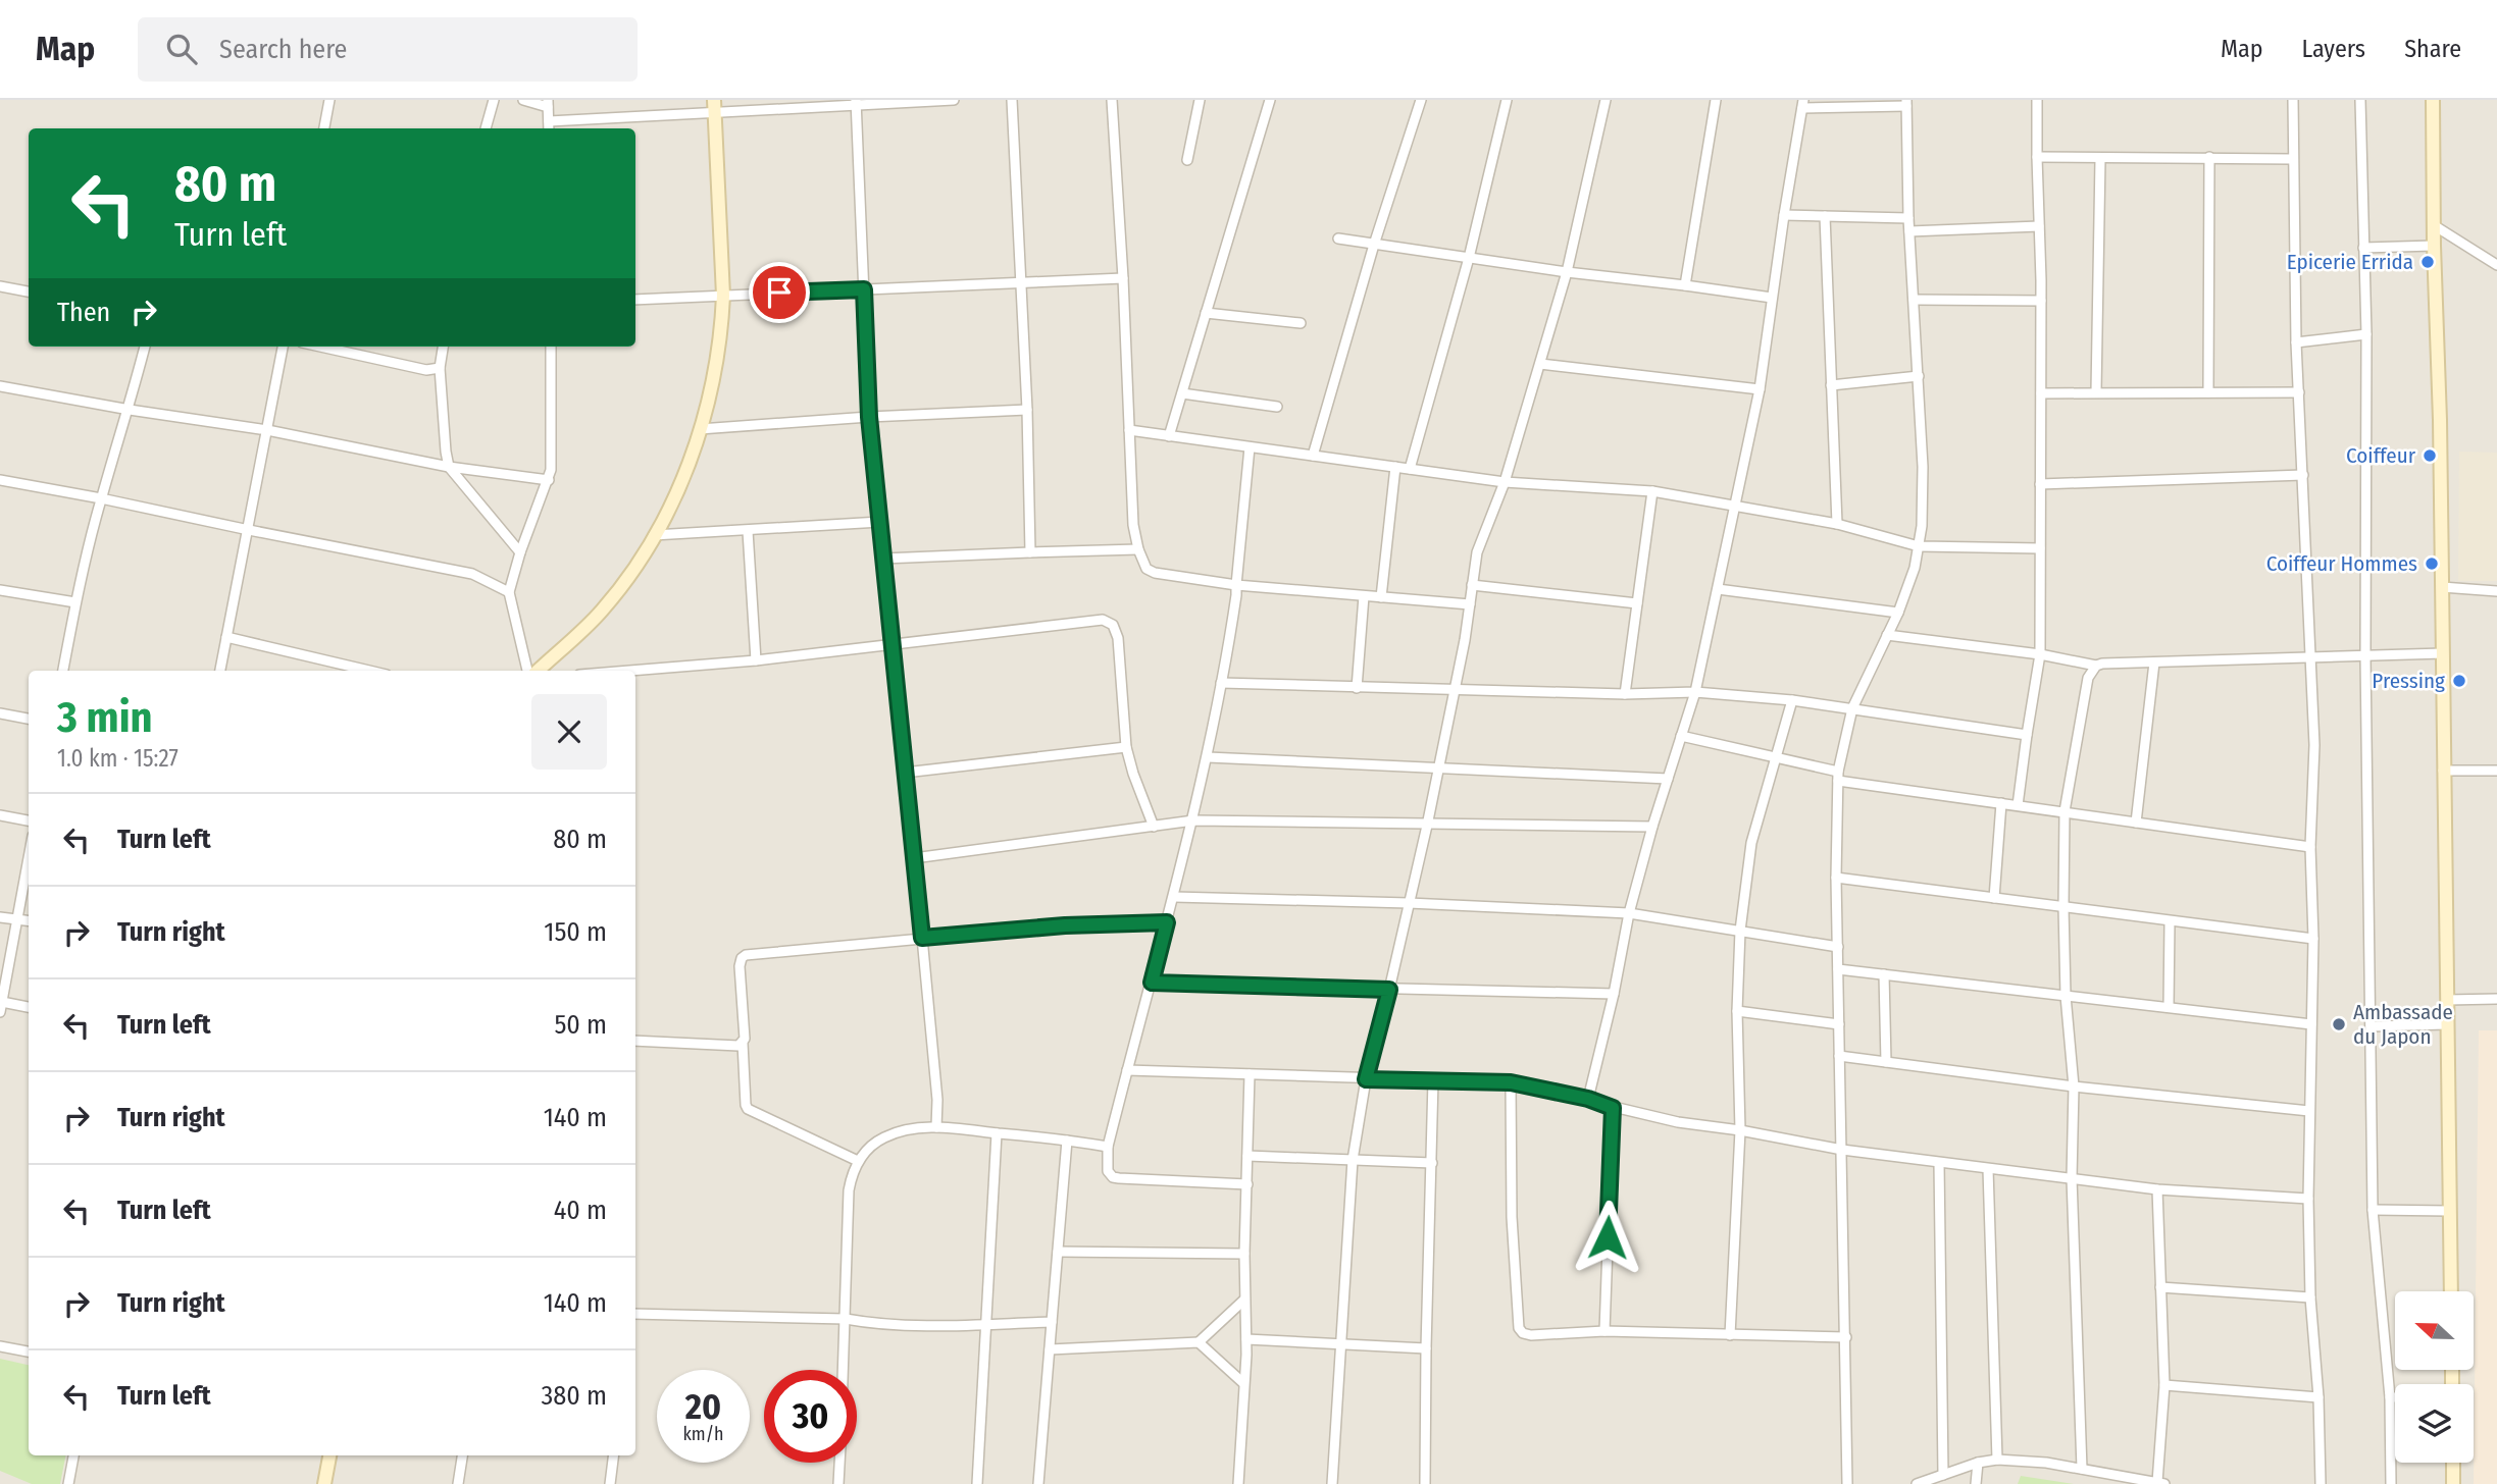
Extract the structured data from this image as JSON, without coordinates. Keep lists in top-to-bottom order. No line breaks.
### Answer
{"places":["Epicerie Errida","Coiffeur","Coiffeur Hommes","Pressing","Ambassade du Japon"],"north":"left","page":{"header":"Map","search":"Search here","nav":["Map","Layers","Share"],"turn":["80 m","Turn left"],"then":"Then","heading":["3 min","1.0 km · 15:27"],"list":[{"name":"Turn left","value":"80 m"},{"name":"Turn right","value":"150 m"},{"name":"Turn left","value":"50 m"},{"name":"Turn right","value":"140 m"},{"name":"Turn left","value":"40 m"},{"name":"Turn right","value":"140 m"},{"name":"Turn left","value":"380 m"}],"speed":"20 km/h","limit":"30"}}
